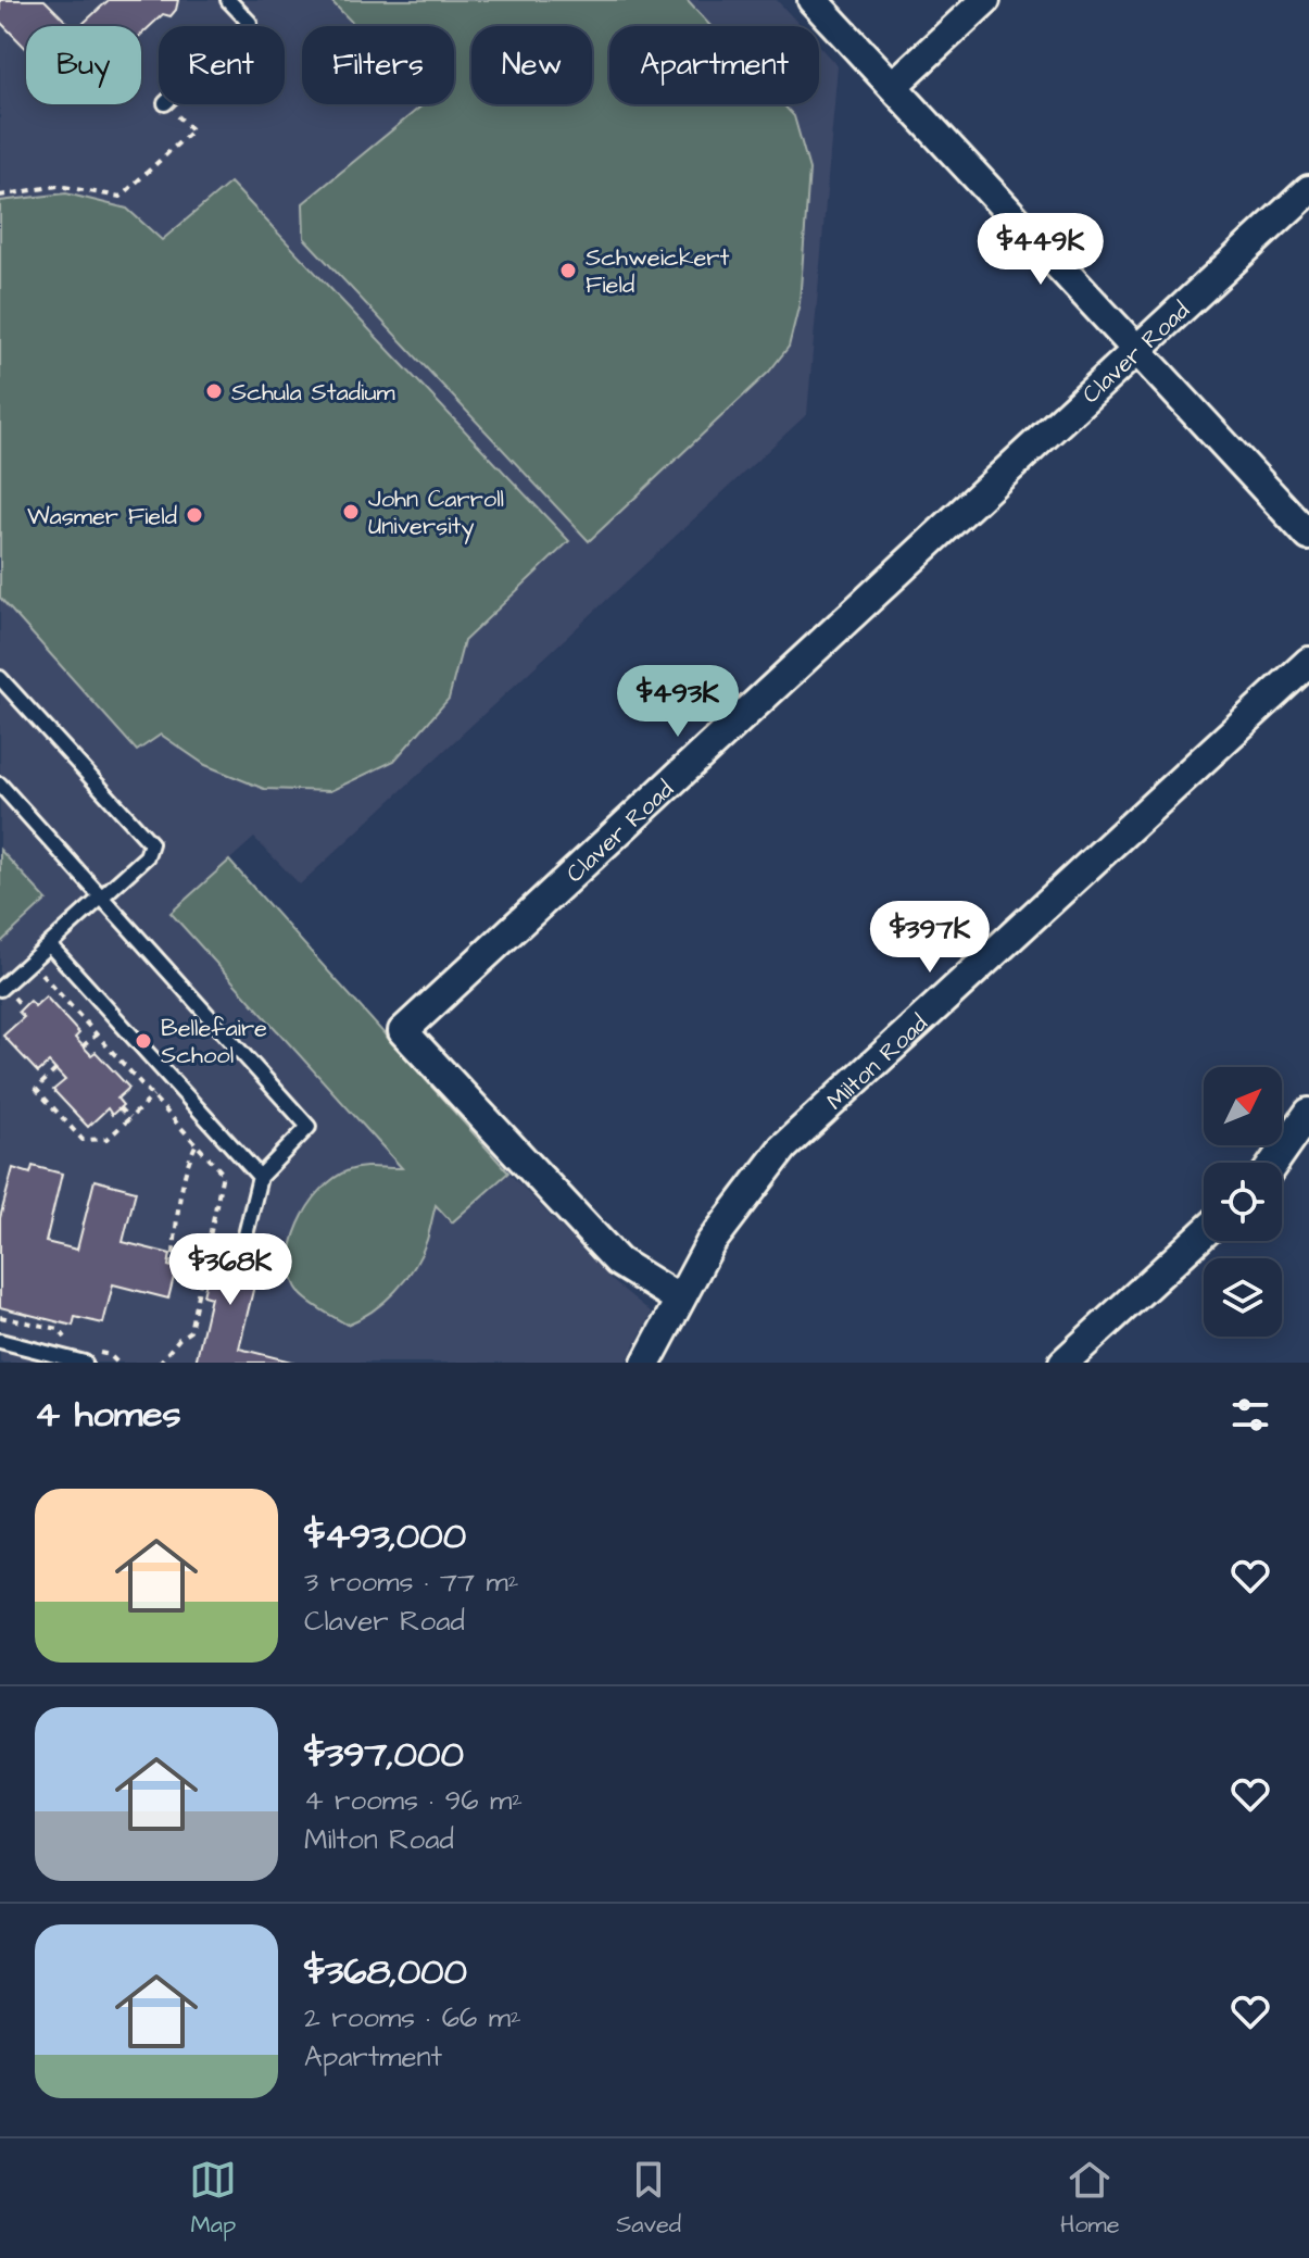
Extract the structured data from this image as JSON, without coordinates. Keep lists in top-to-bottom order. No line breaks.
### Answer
{"streets":{"street":["Claver Road","Milton Road"]},"crossings":[["Claver Road","Milton Road"]],"places":["Schweickert Field","Schula Stadium","John Carroll University","Wasmer Field","Bellefaire School"],"north":"top right","page":{"chip":["Buy","Rent","Filters","New","Apartment"],"price":["$449K","$493K","$397K","$368K"],"heading":"4 homes","list":[{"name":"$493,000","note":"3 rooms · 77 m² · Claver Road"},{"name":"$397,000","note":"4 rooms · 96 m² · Milton Road"},{"name":"$368,000","note":"2 rooms · 66 m² · Apartment"}],"tabs":["Map","Saved","Home"]}}
